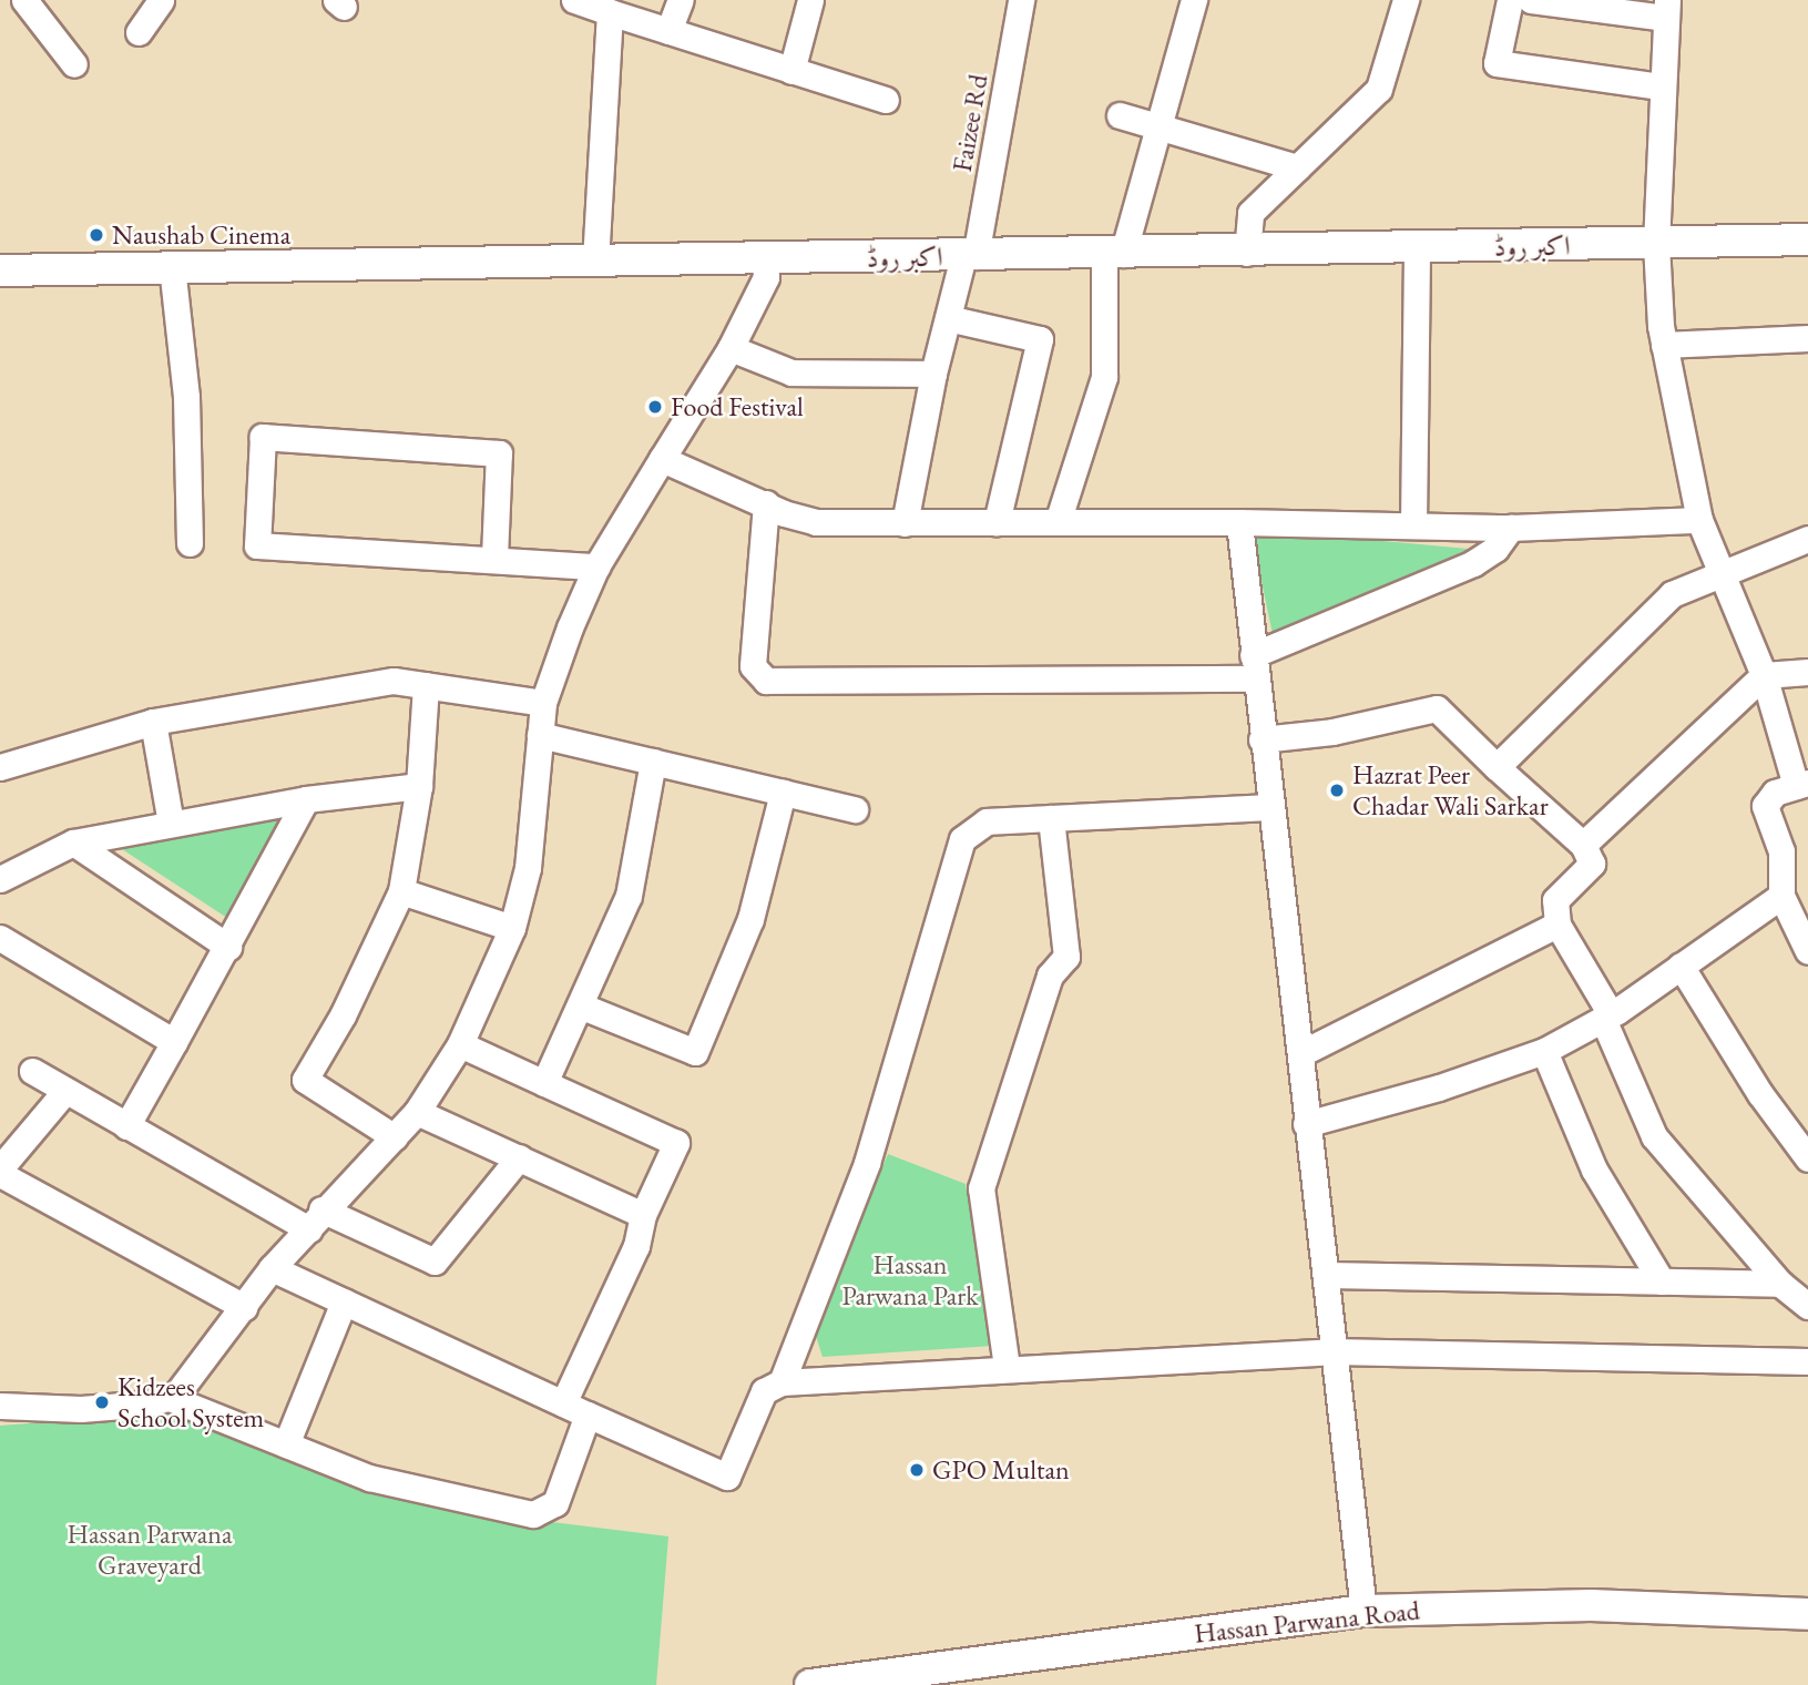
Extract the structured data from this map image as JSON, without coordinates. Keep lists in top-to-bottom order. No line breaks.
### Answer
{"streets":{"main road":["اکبر روڈ","Hassan Parwana Road"],"street":["Faizee Rd"]},"crossings":[["Faizee Rd","اکبر روڈ"]],"parks":["Hassan Parwana Park","Hassan Parwana Graveyard"],"places":["Naushab Cinema","Food Festival","Hazrat Peer Chadar Wali Sarkar","Kidzees School System","GPO Multan"]}
